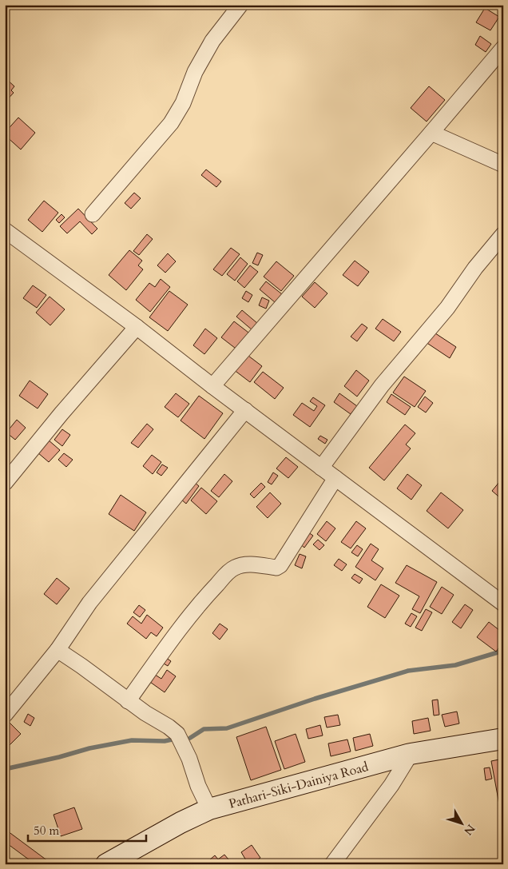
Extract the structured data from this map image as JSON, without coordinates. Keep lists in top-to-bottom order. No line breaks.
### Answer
{"streets":{"main road":["Pathari-Siki-Dainiya Road"]},"scale_bar":"50 m","north":"bottom right"}
